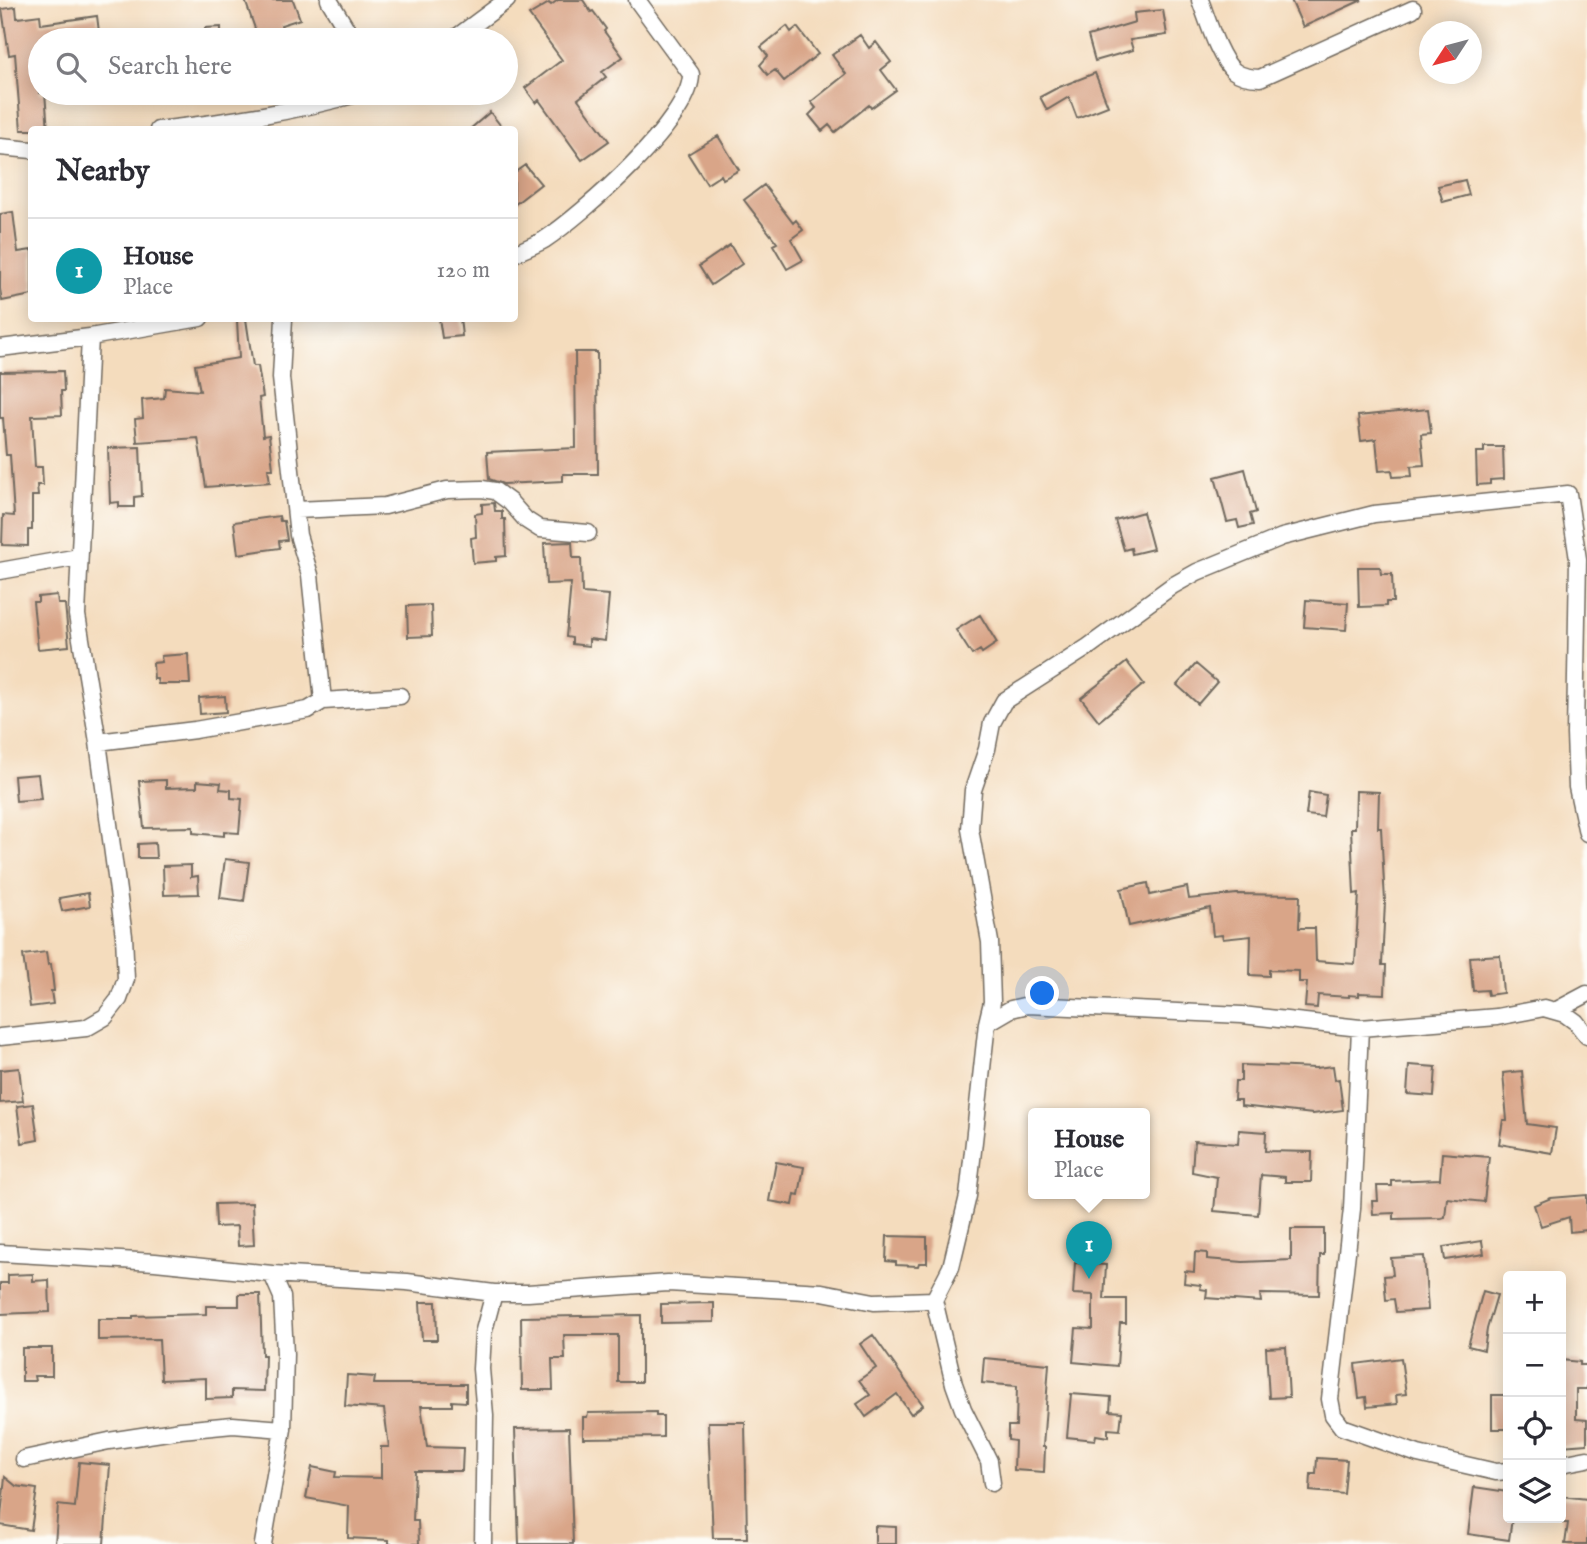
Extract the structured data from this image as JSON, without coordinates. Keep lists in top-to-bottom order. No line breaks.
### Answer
{"north":"bottom left","page":{"search":"Search here","heading":"Nearby","list":[{"mark":"1","name":"House","note":"Place","value":"120 m"}],"popup":["House","Place"],"pins":"1","map_buttons":["+","−"]}}
